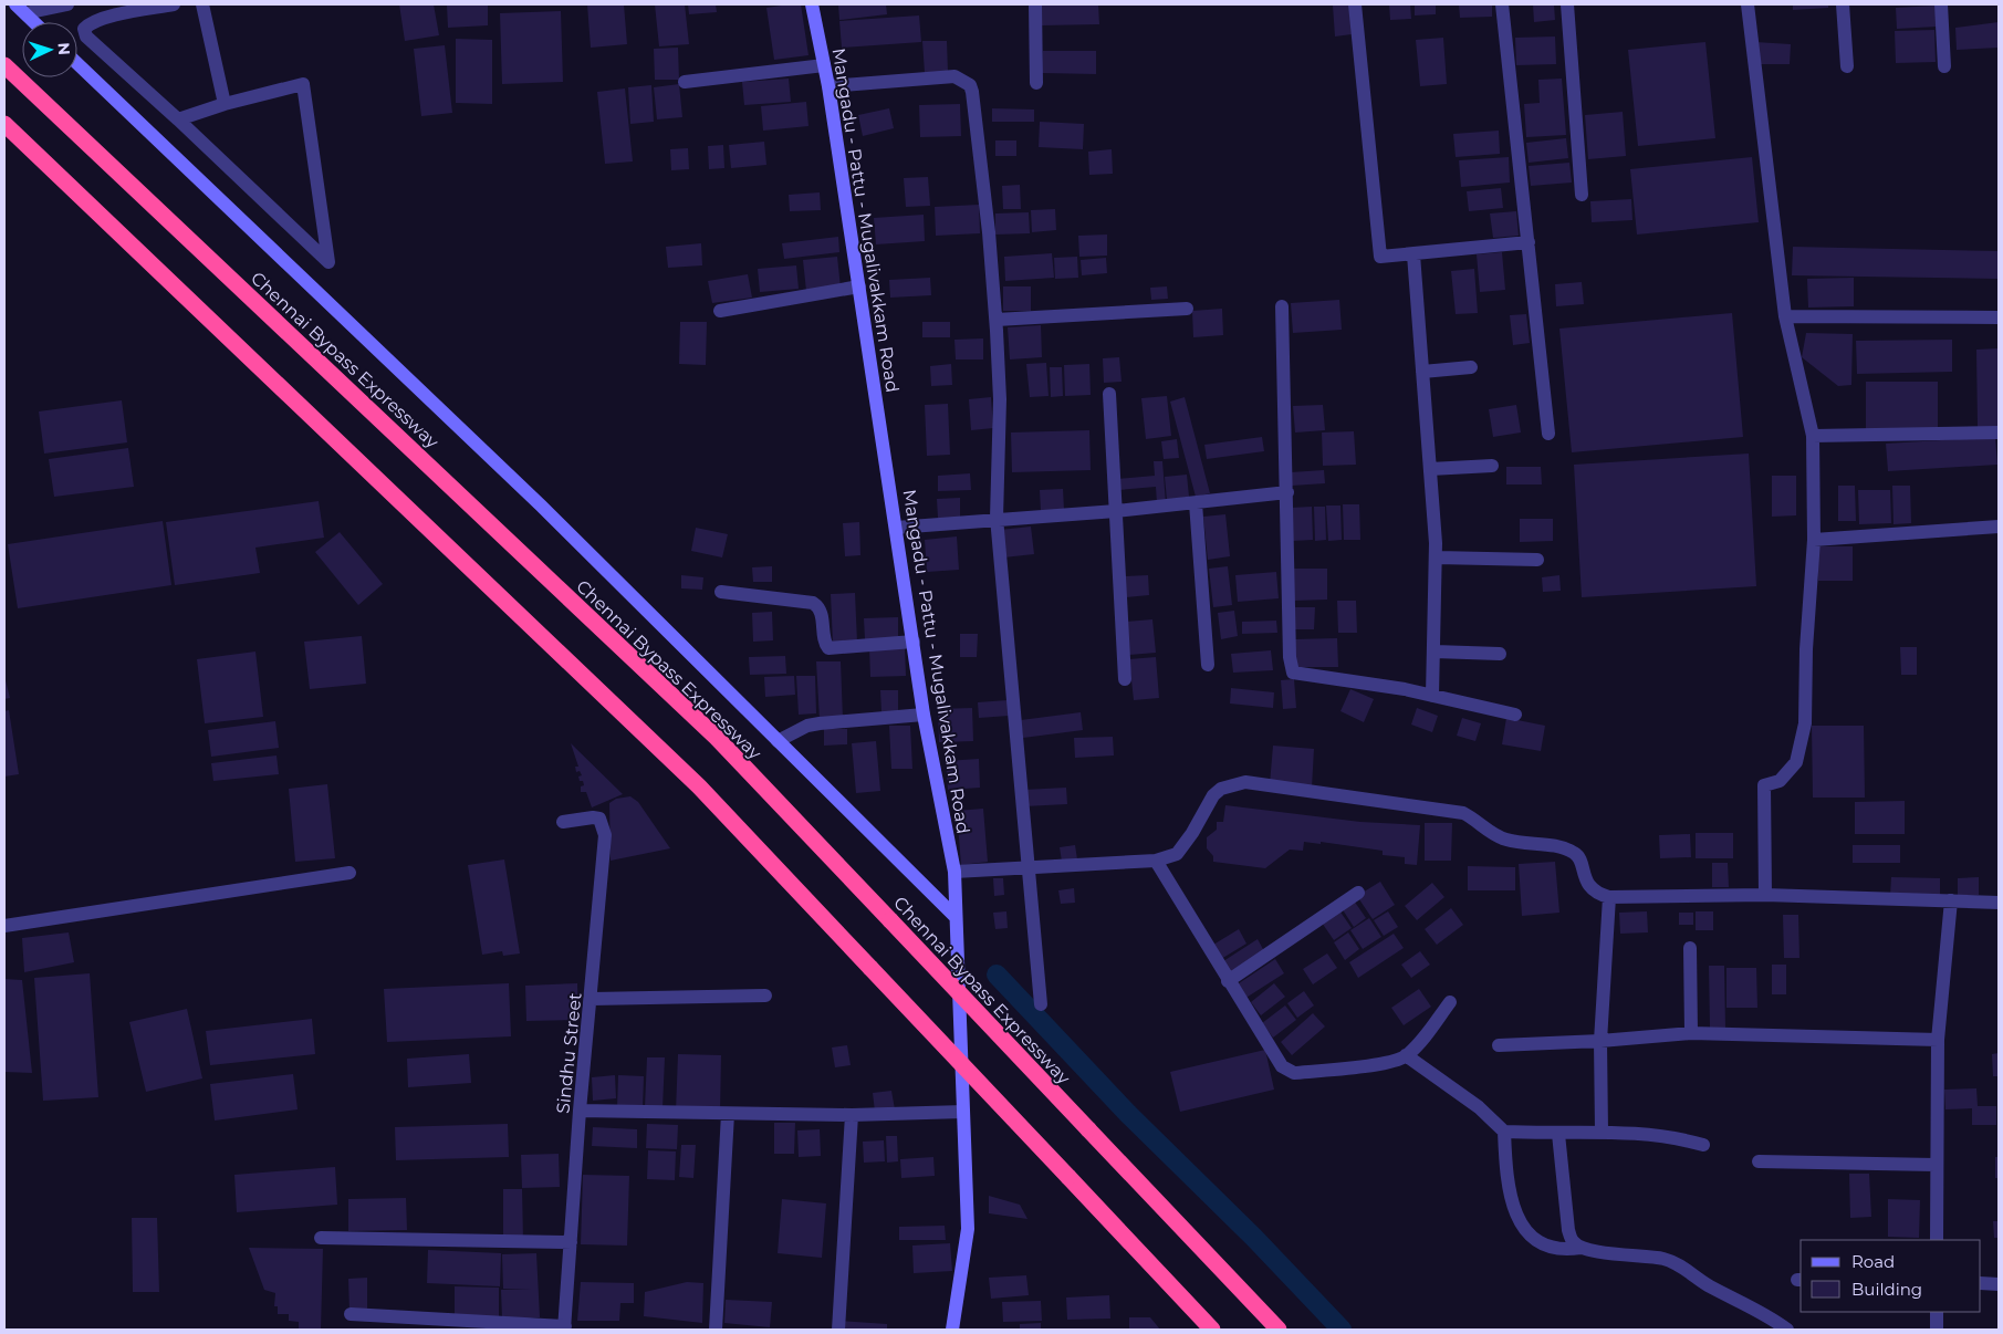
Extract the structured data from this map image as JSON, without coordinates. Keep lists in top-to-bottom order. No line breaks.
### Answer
{"streets":{"highway":["Chennai Bypass Expressway"],"street":["Mangadu - Pattu - Mugalivakkam Road","Sindhu Street"]},"legend":["Road","Building"],"north":"right"}
